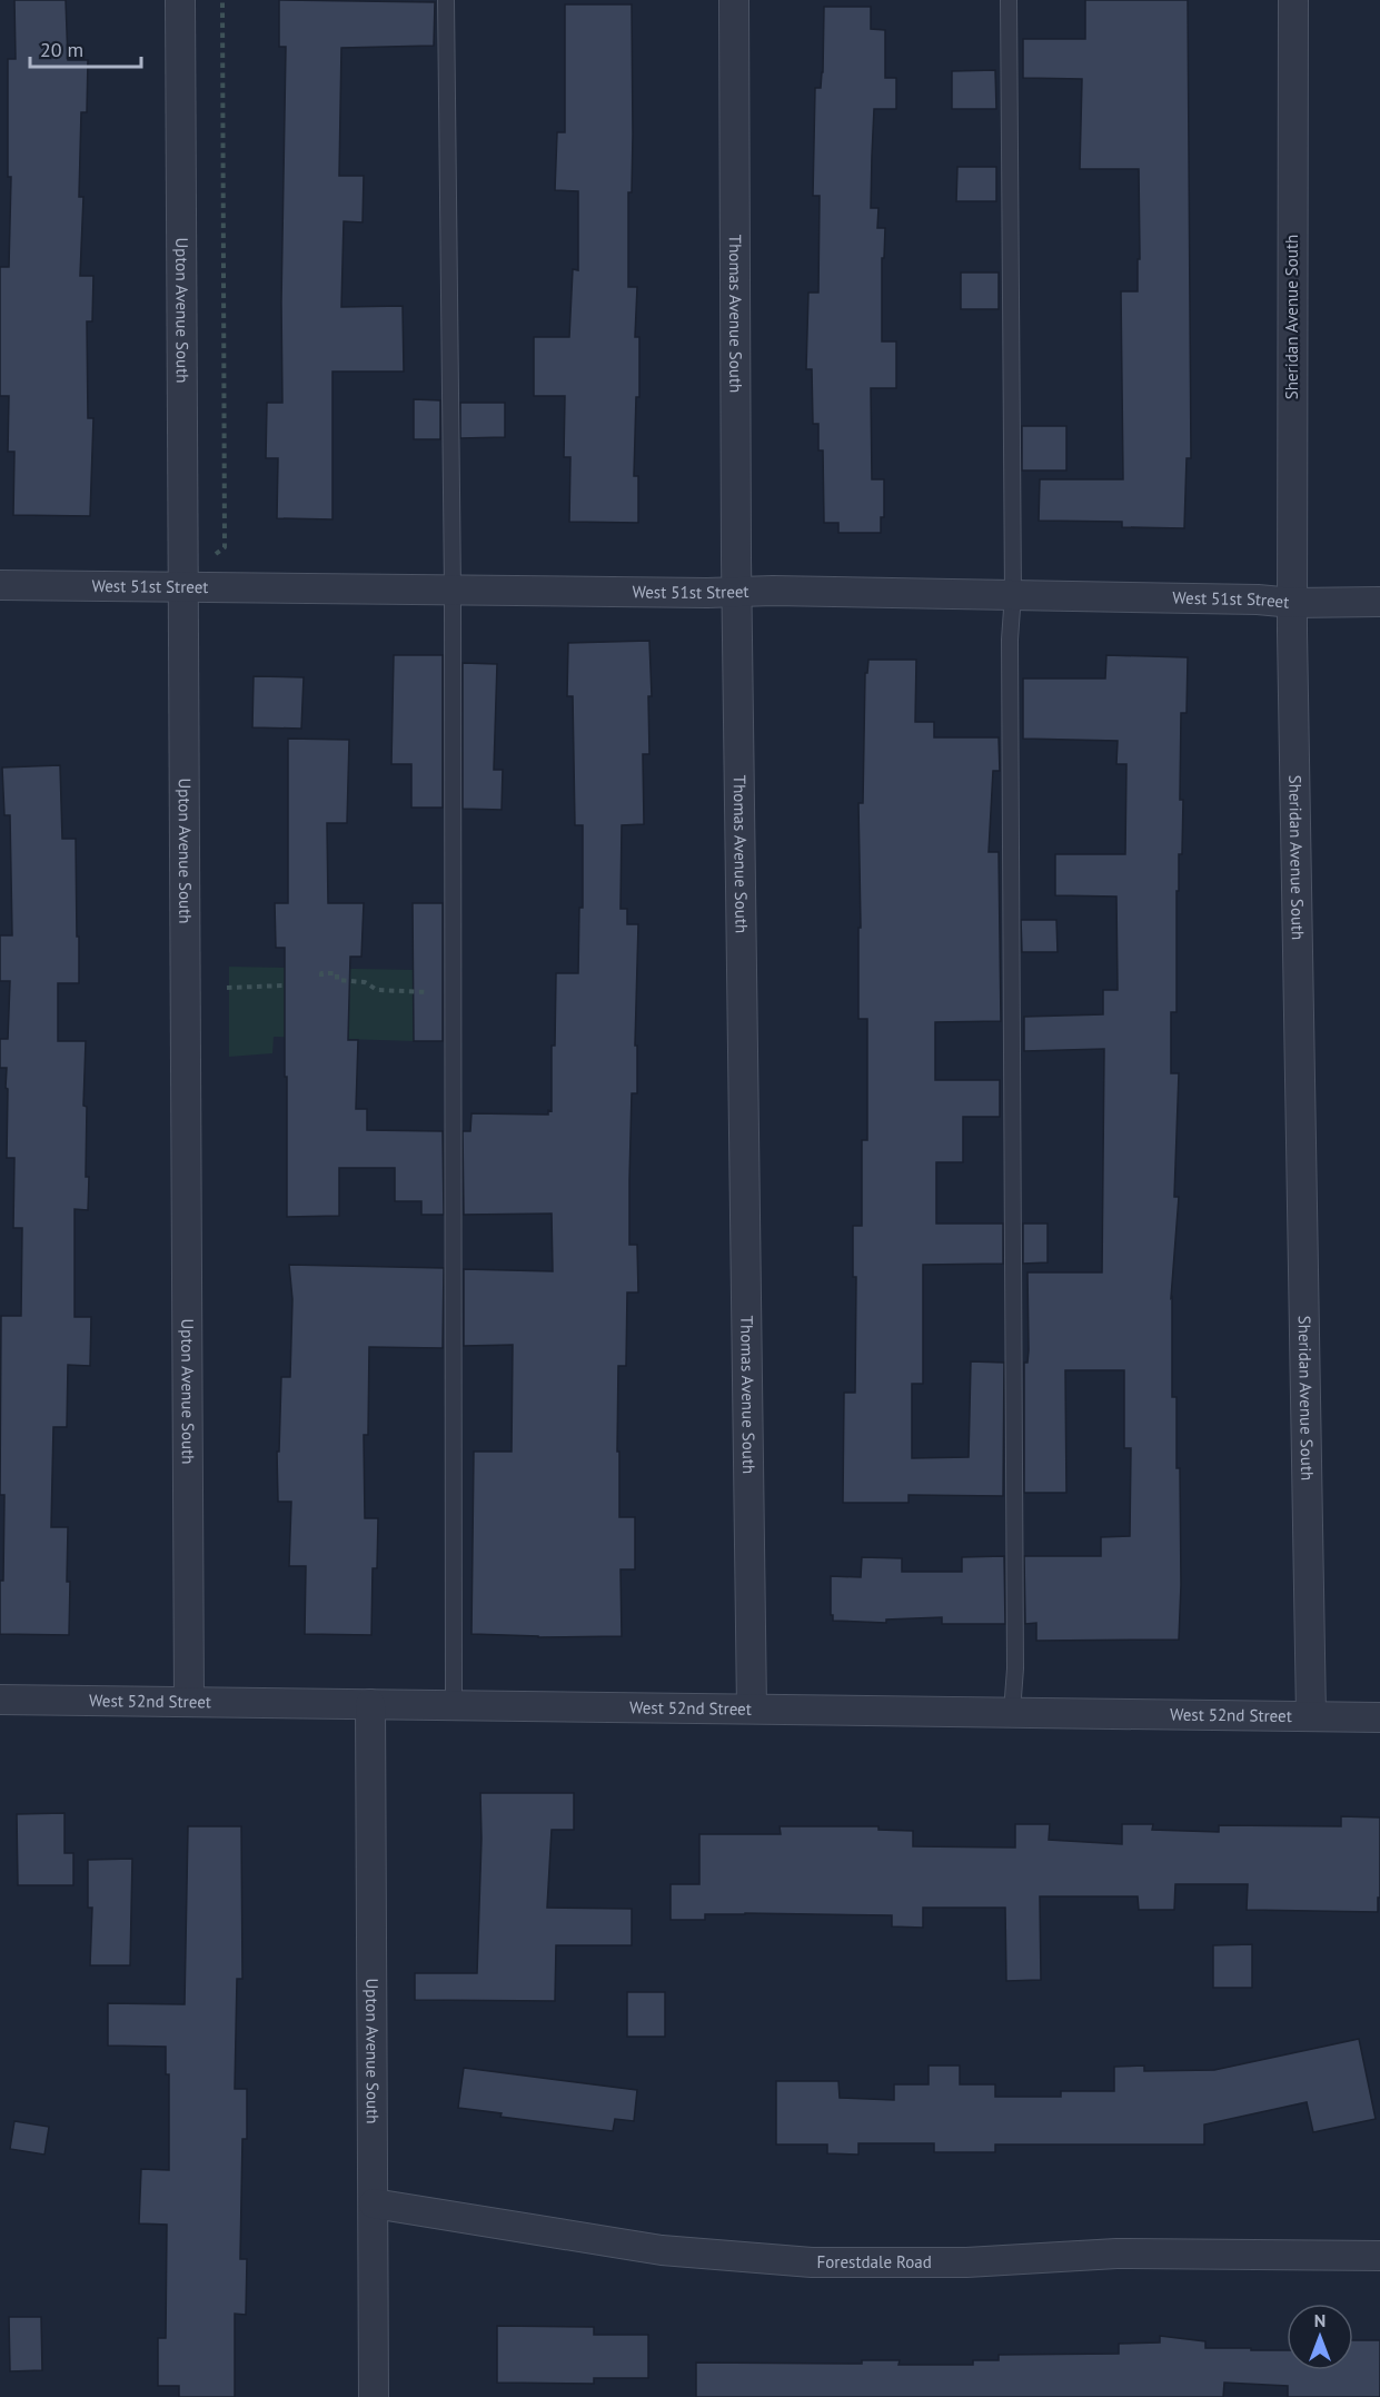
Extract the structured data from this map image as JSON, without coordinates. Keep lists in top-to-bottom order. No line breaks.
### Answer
{"streets":{"street":["Upton Avenue South","Thomas Avenue South","Sheridan Avenue South","West 51st Street","West 52nd Street","Forestdale Road"]},"crossings":[["Upton Avenue South","West 51st Street"],["Upton Avenue South","West 52nd Street"],["Upton Avenue South","Forestdale Road"],["Thomas Avenue South","West 51st Street"],["Thomas Avenue South","West 52nd Street"],["Sheridan Avenue South","West 51st Street"],["Sheridan Avenue South","West 52nd Street"]],"scale_bar":"20 m","north":"top"}
